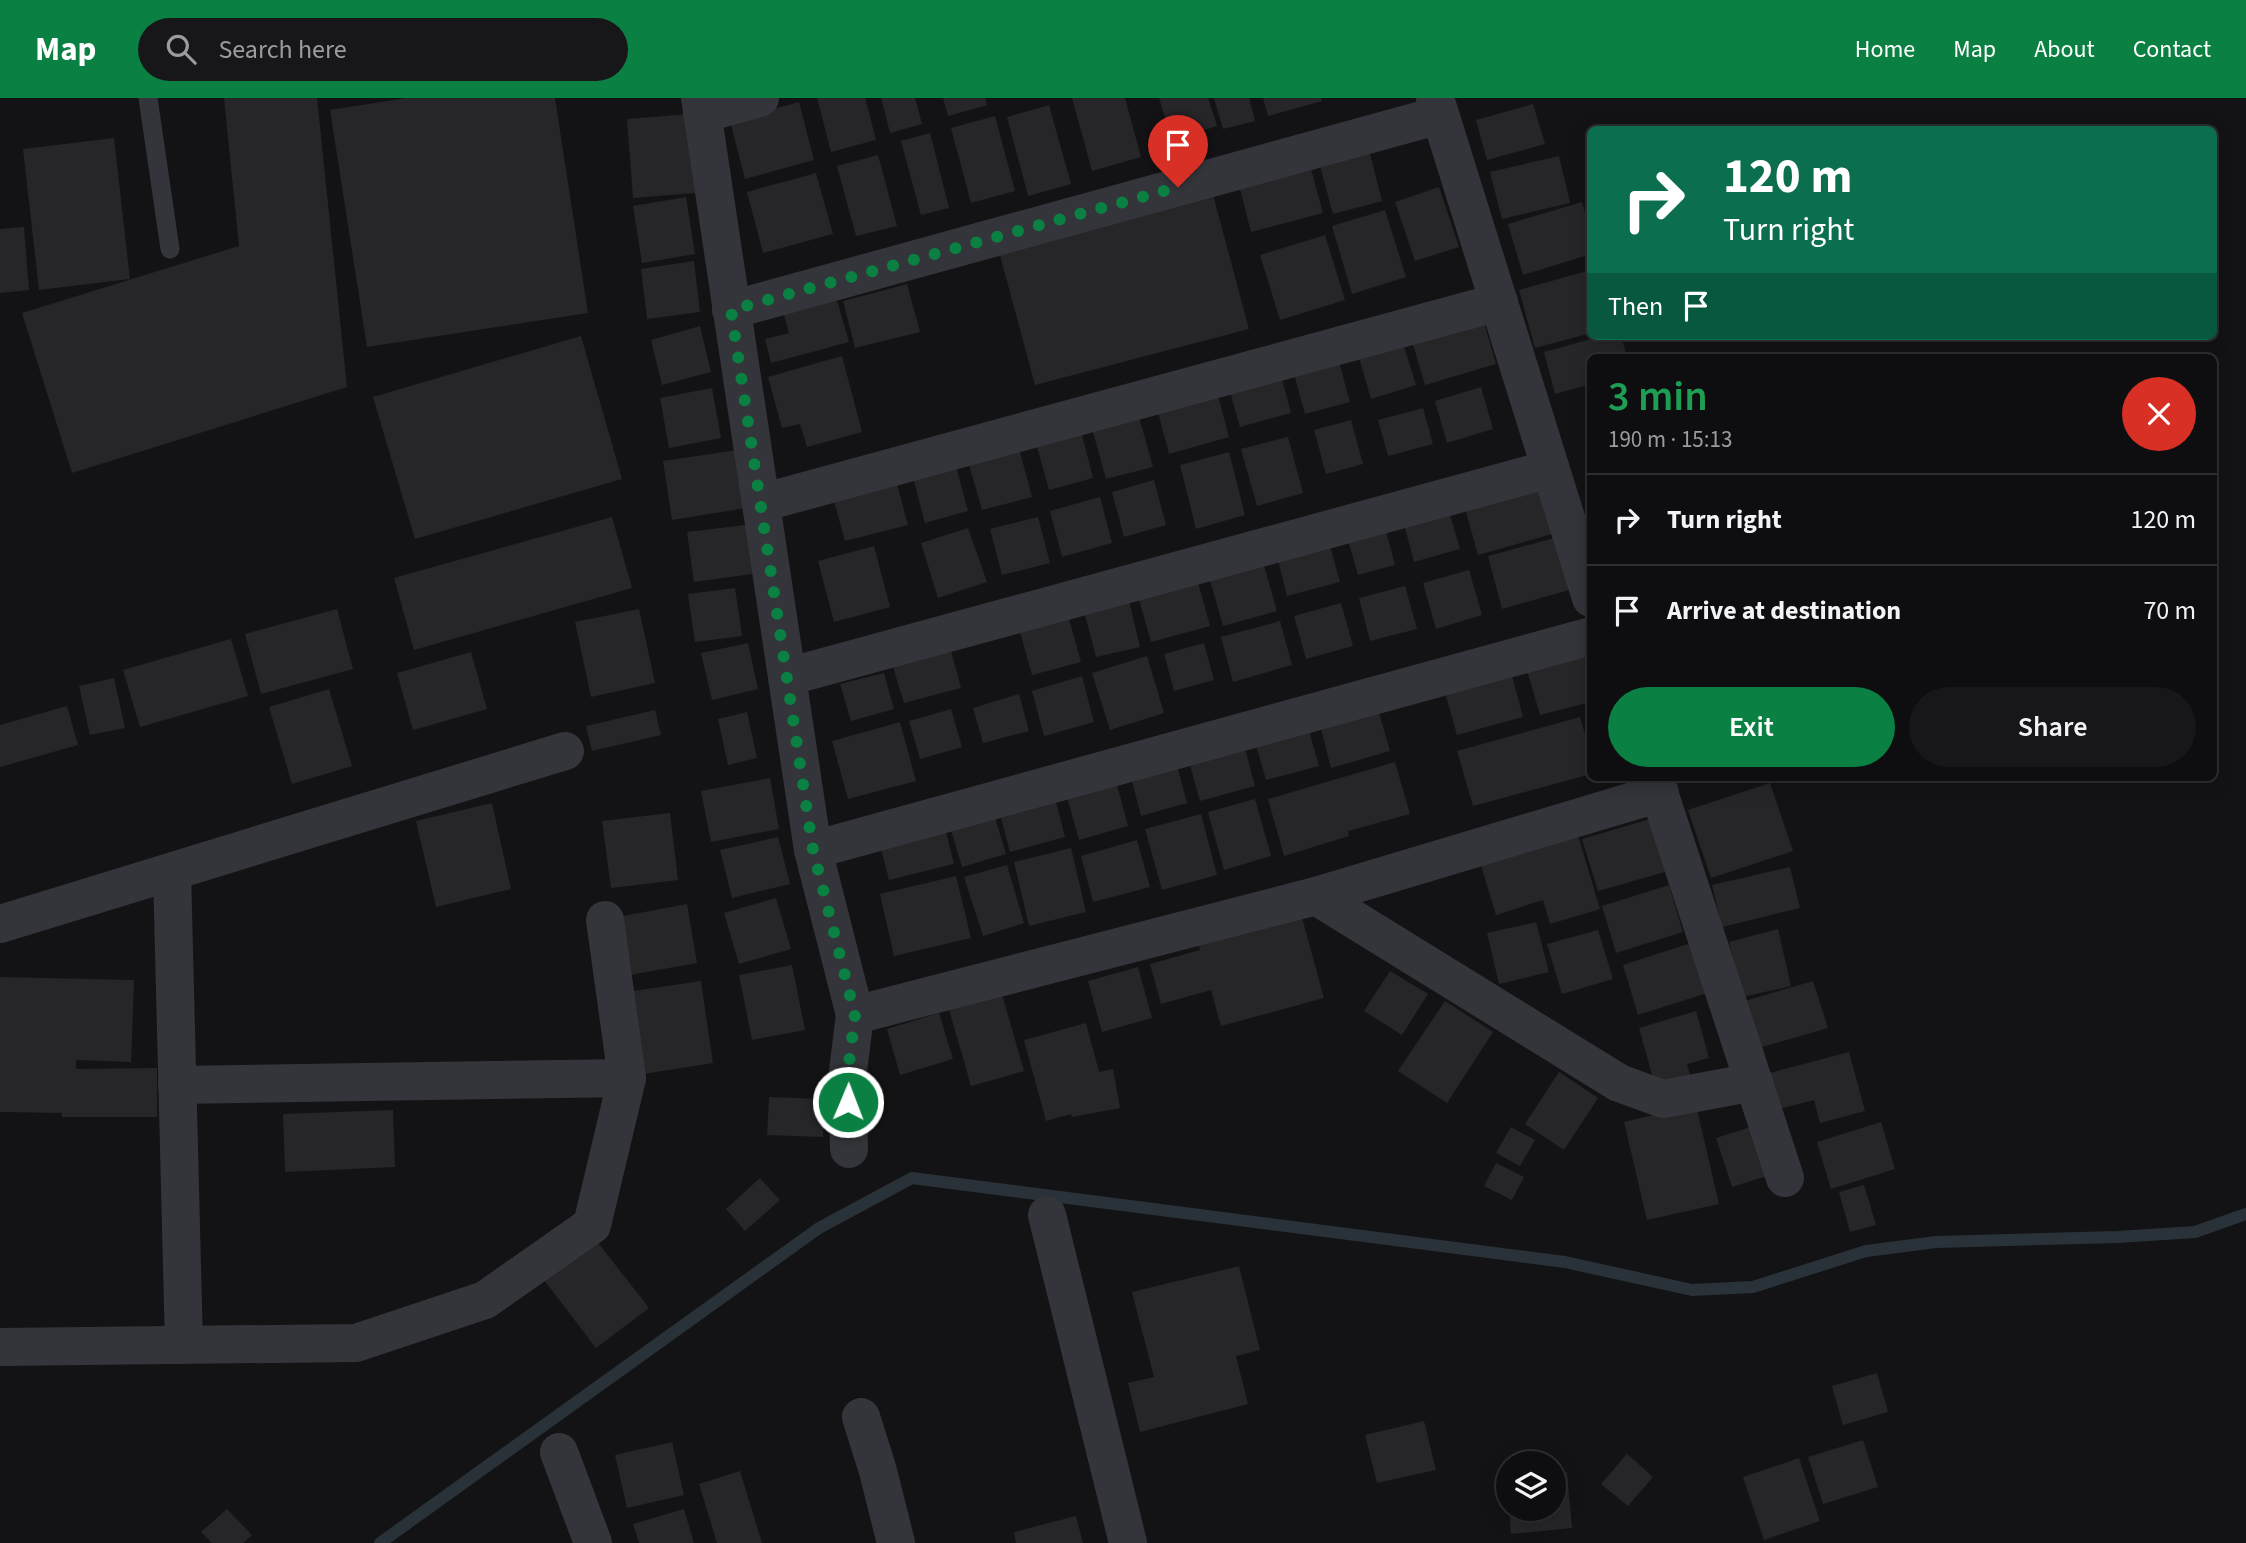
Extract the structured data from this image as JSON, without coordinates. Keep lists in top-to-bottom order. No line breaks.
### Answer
{"page":{"header":"Map","search":"Search here","nav":["Home","Map","About","Contact"],"turn":["120 m","Turn right"],"then":"Then","heading":["3 min","190 m · 15:13"],"list":[{"name":"Turn right","value":"120 m"},{"name":"Arrive at destination","value":"70 m"}],"buttons":["Exit","Share"]}}
